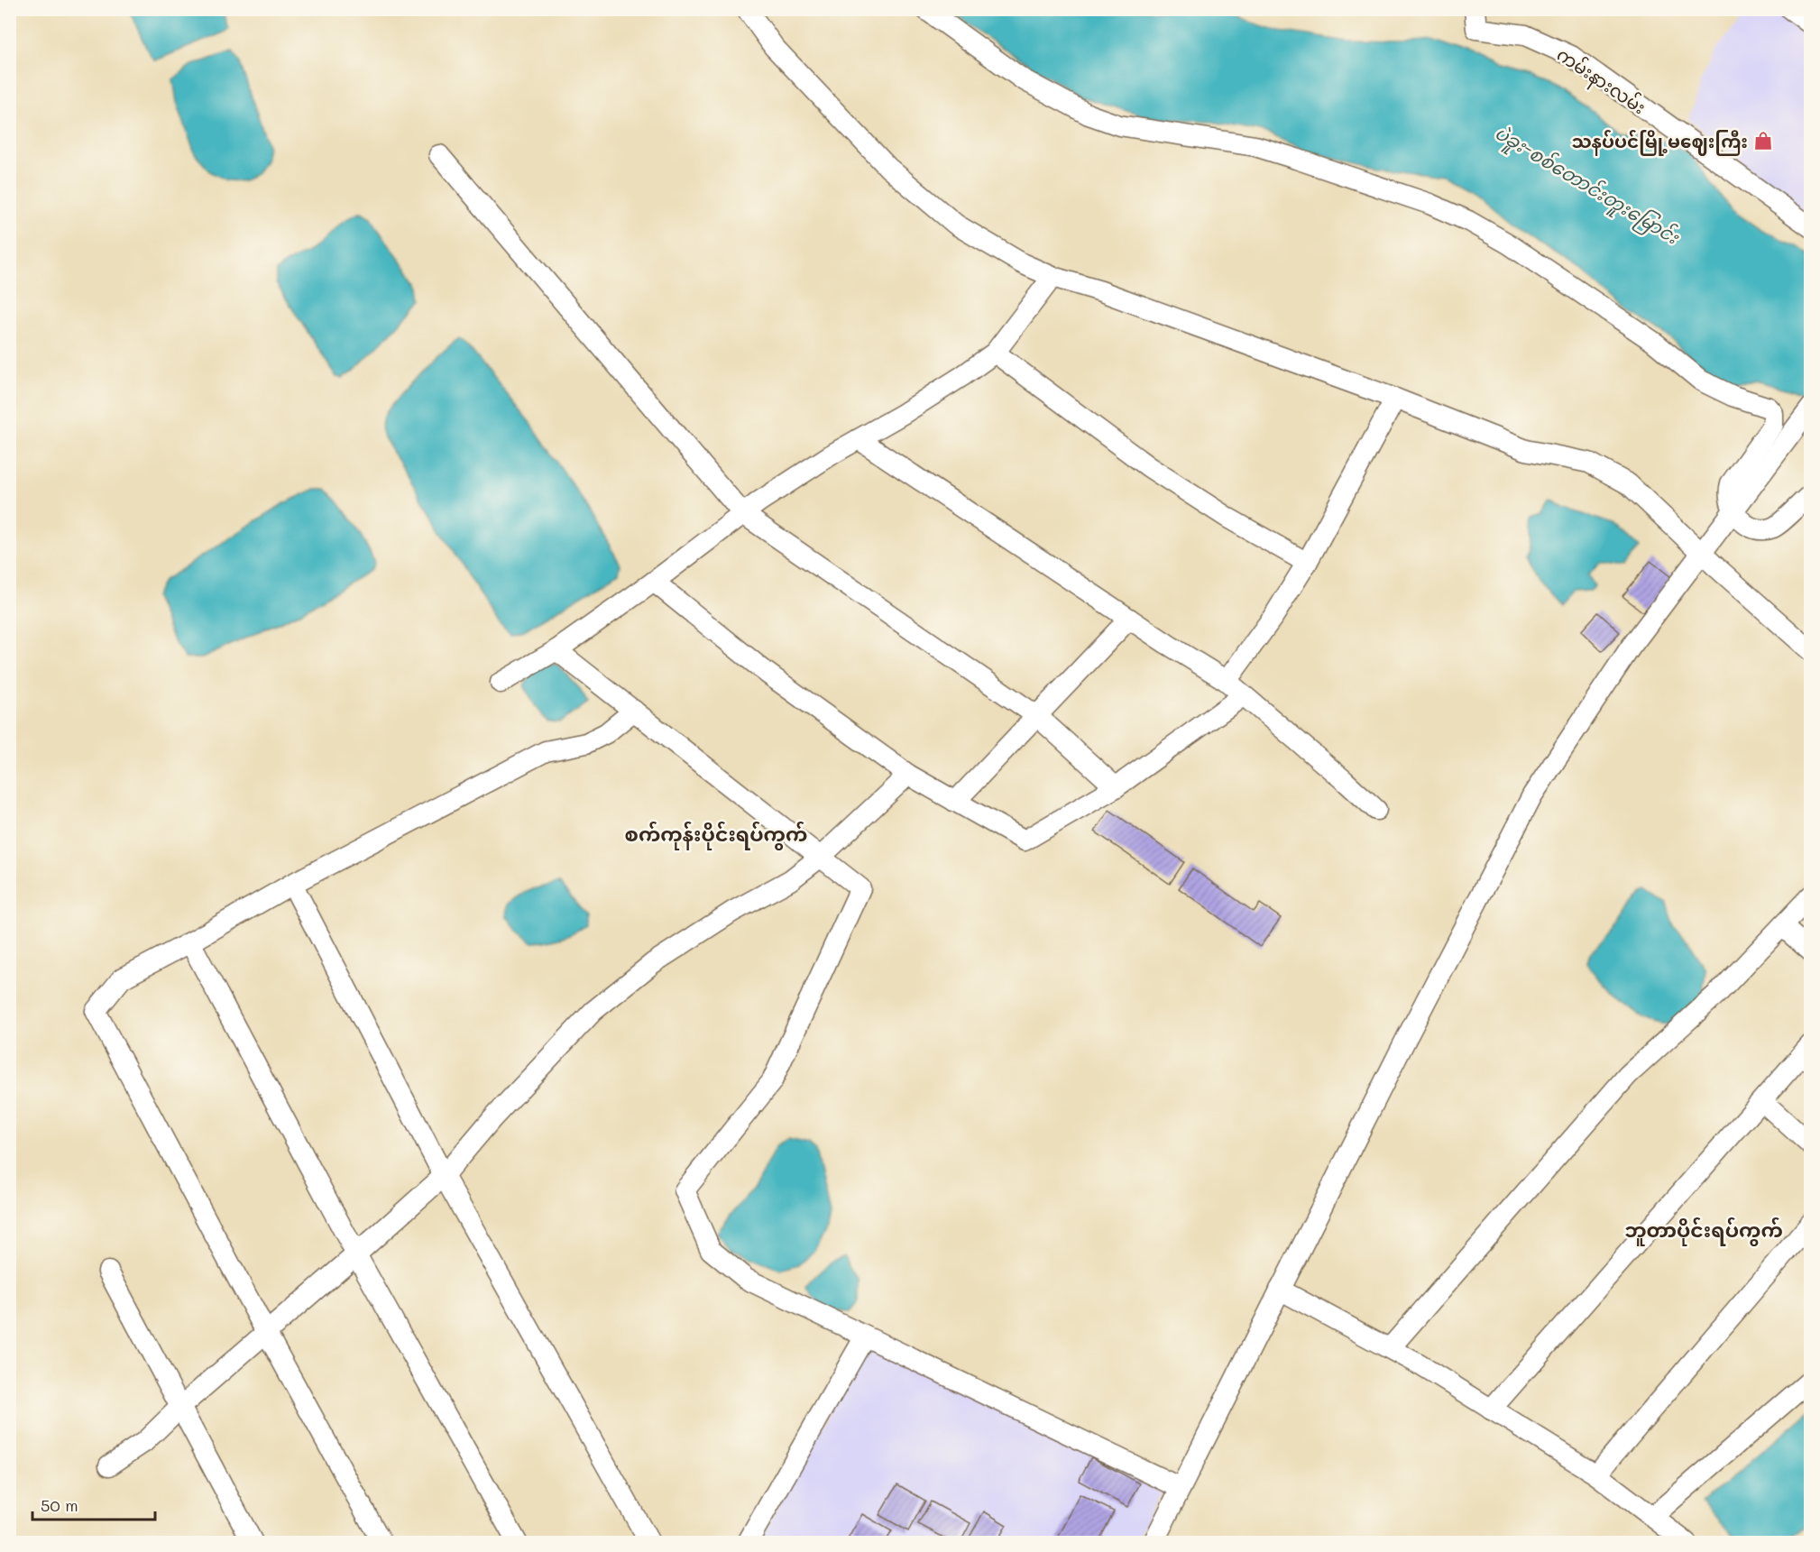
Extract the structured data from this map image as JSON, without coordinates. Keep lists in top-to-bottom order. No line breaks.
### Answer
{"streets":{"street":["ကမ်းနားလမ်း"]},"districts":["စက်ကုန်းပိုင်းရပ်ကွက်","ဘူတာပိုင်းရပ်ကွက်"],"water":["ပဲခူး-စစ်တောင်းတူးမြောင်း"],"places":{"shop":["သနပ်ပင်မြို့မဈေးကြီး"]},"scale_bar":"50 m"}
